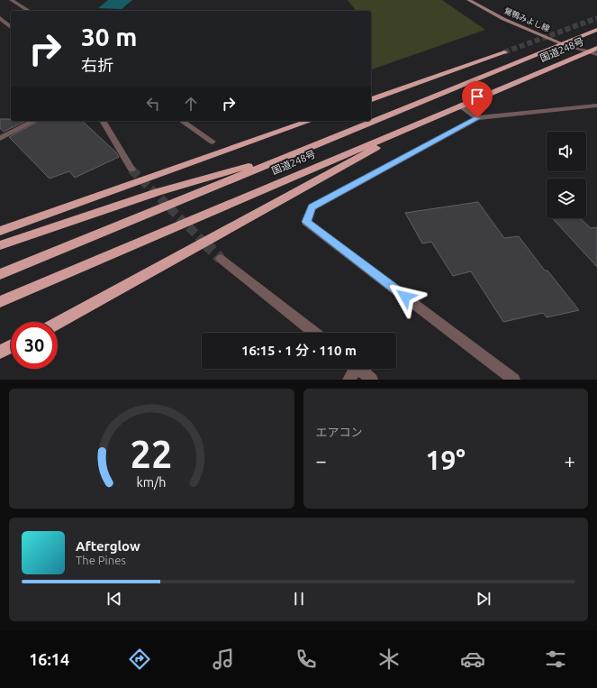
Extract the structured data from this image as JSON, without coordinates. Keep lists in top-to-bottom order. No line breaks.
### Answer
{"streets":{"highway":["国道248号"],"main road":["鴛鴨みよし線"]},"crossings":[["鴛鴨みよし線","国道248号"]],"page":{"turn":["30 m","右折"],"limit":"30","trip":"16:15 · 1 分 · 110 m","tile":"エアコン","heat":["−","19°","+"],"song":["Afterglow","The Pines"],"tabs":"16:14","gauge":["22","km/h"]}}
